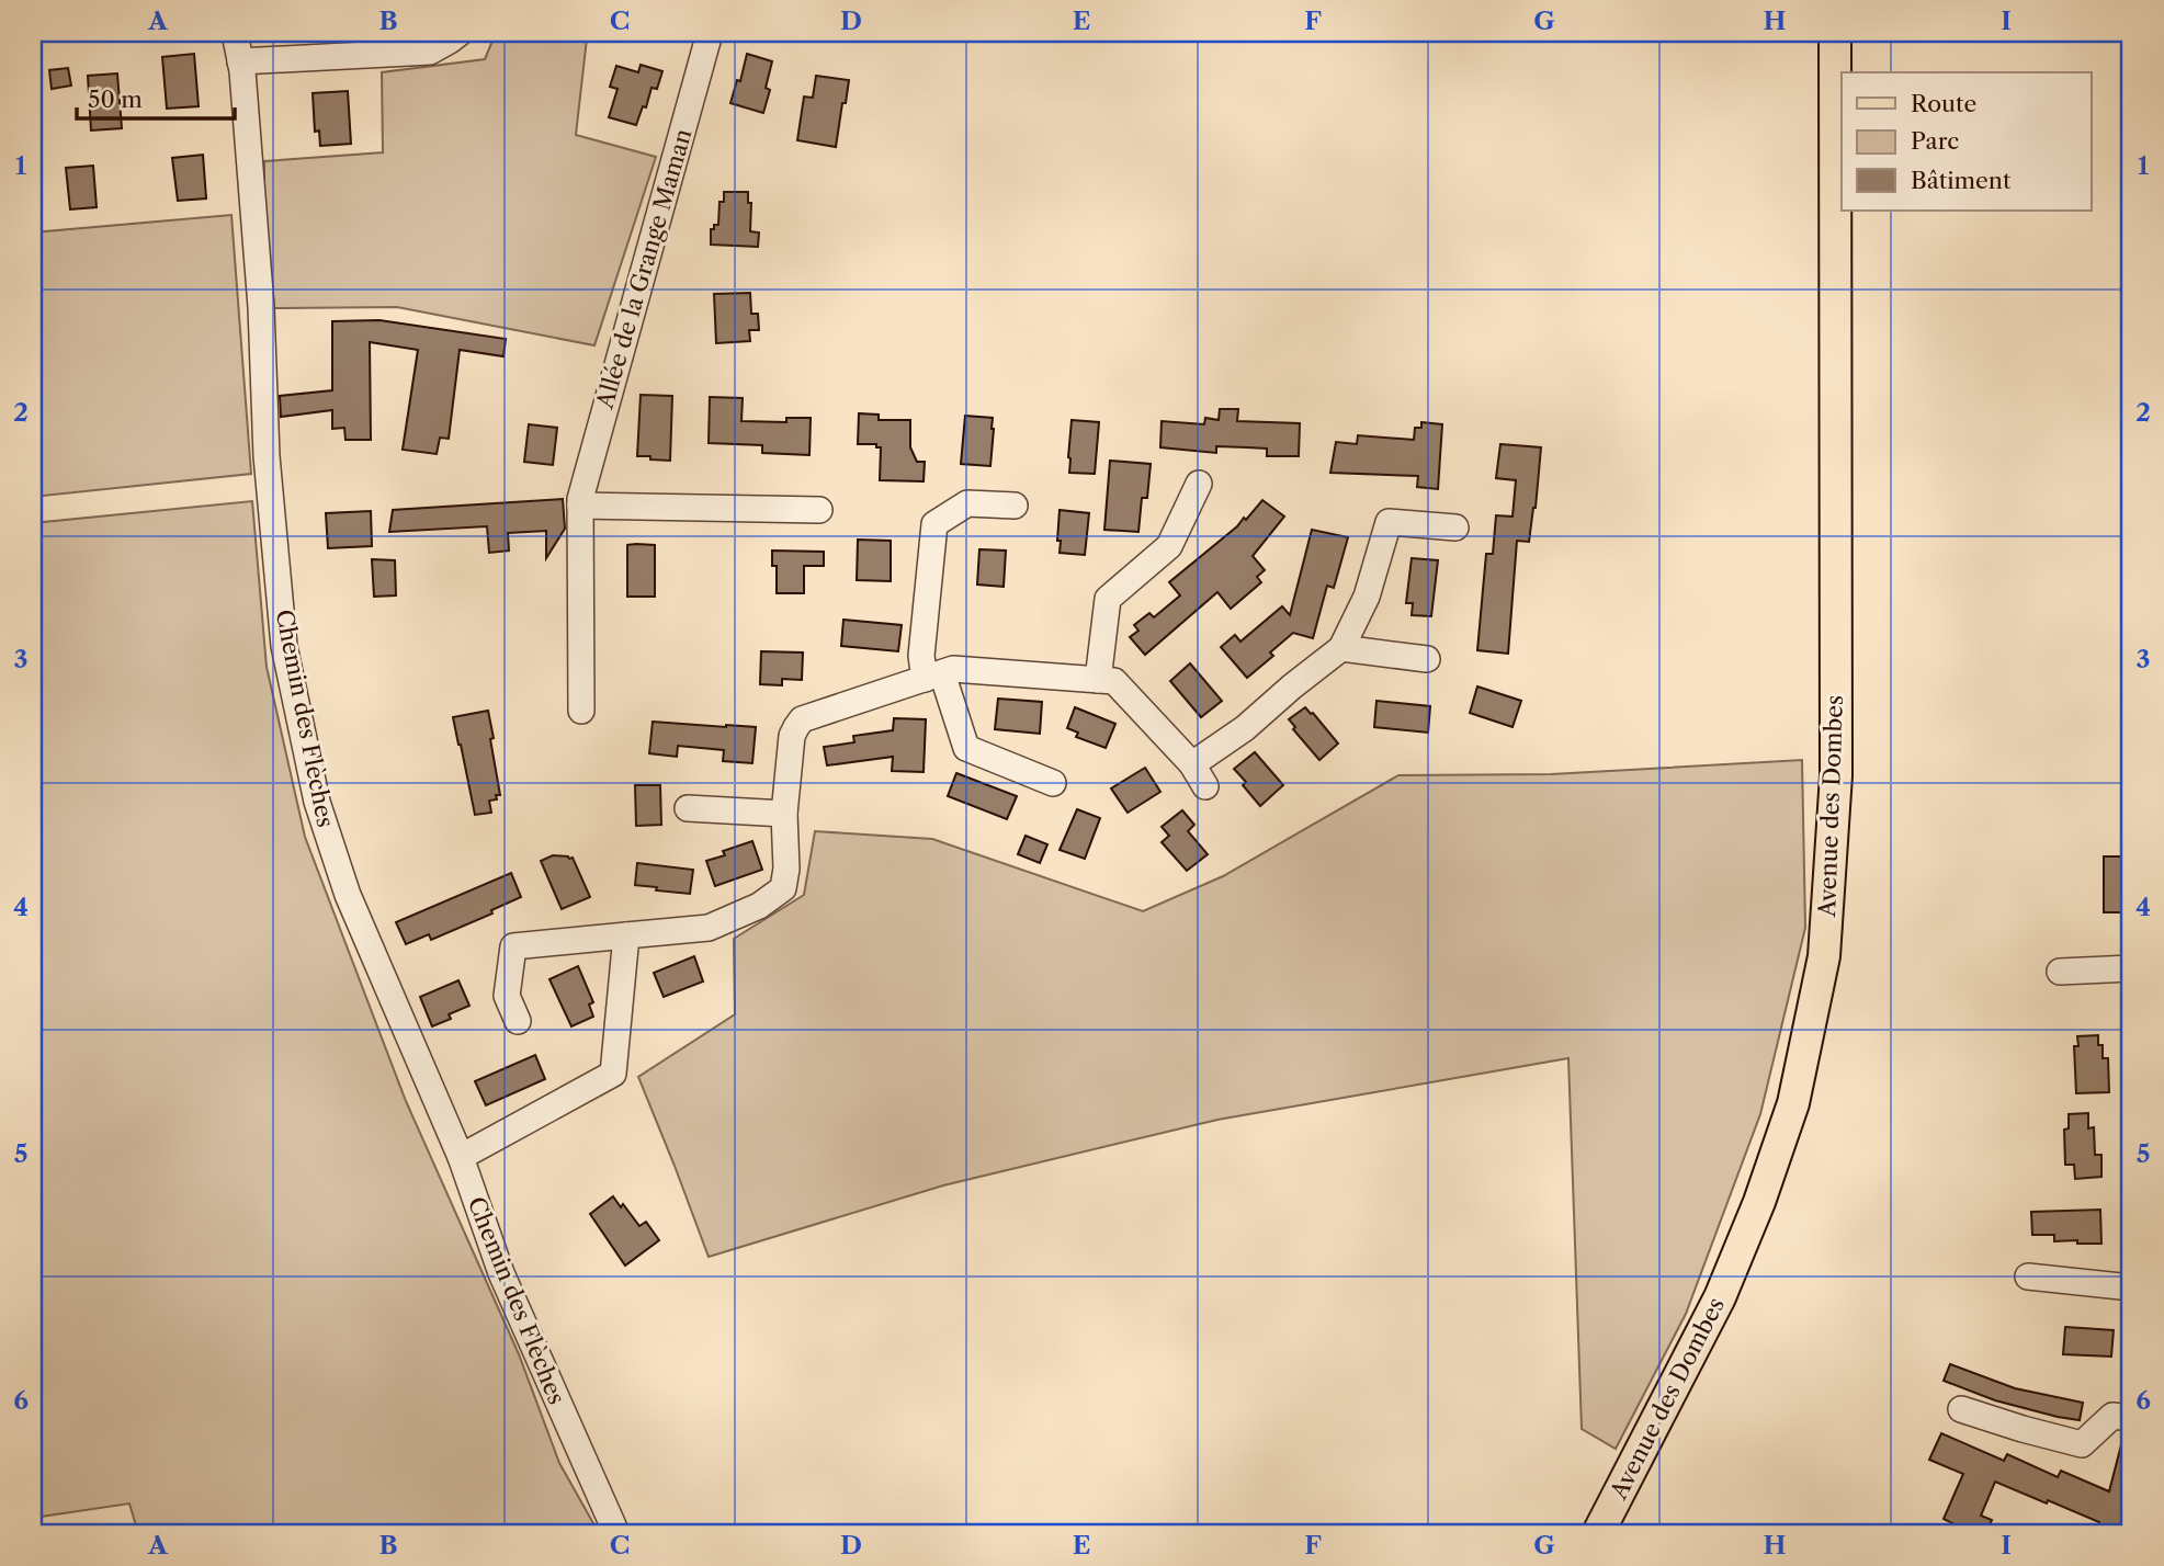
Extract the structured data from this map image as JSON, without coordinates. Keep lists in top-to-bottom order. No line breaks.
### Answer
{"streets":{"main road":["Avenue des Dombes"],"street":["Allée de la Grange Maman","Chemin des Flèches"]},"legend":["Route","Parc","Bâtiment"],"scale_bar":"50 m","grid":{"columns":["A","B","C","D","E","F","G","H","I"],"rows":["1","2","3","4","5","6"]}}
